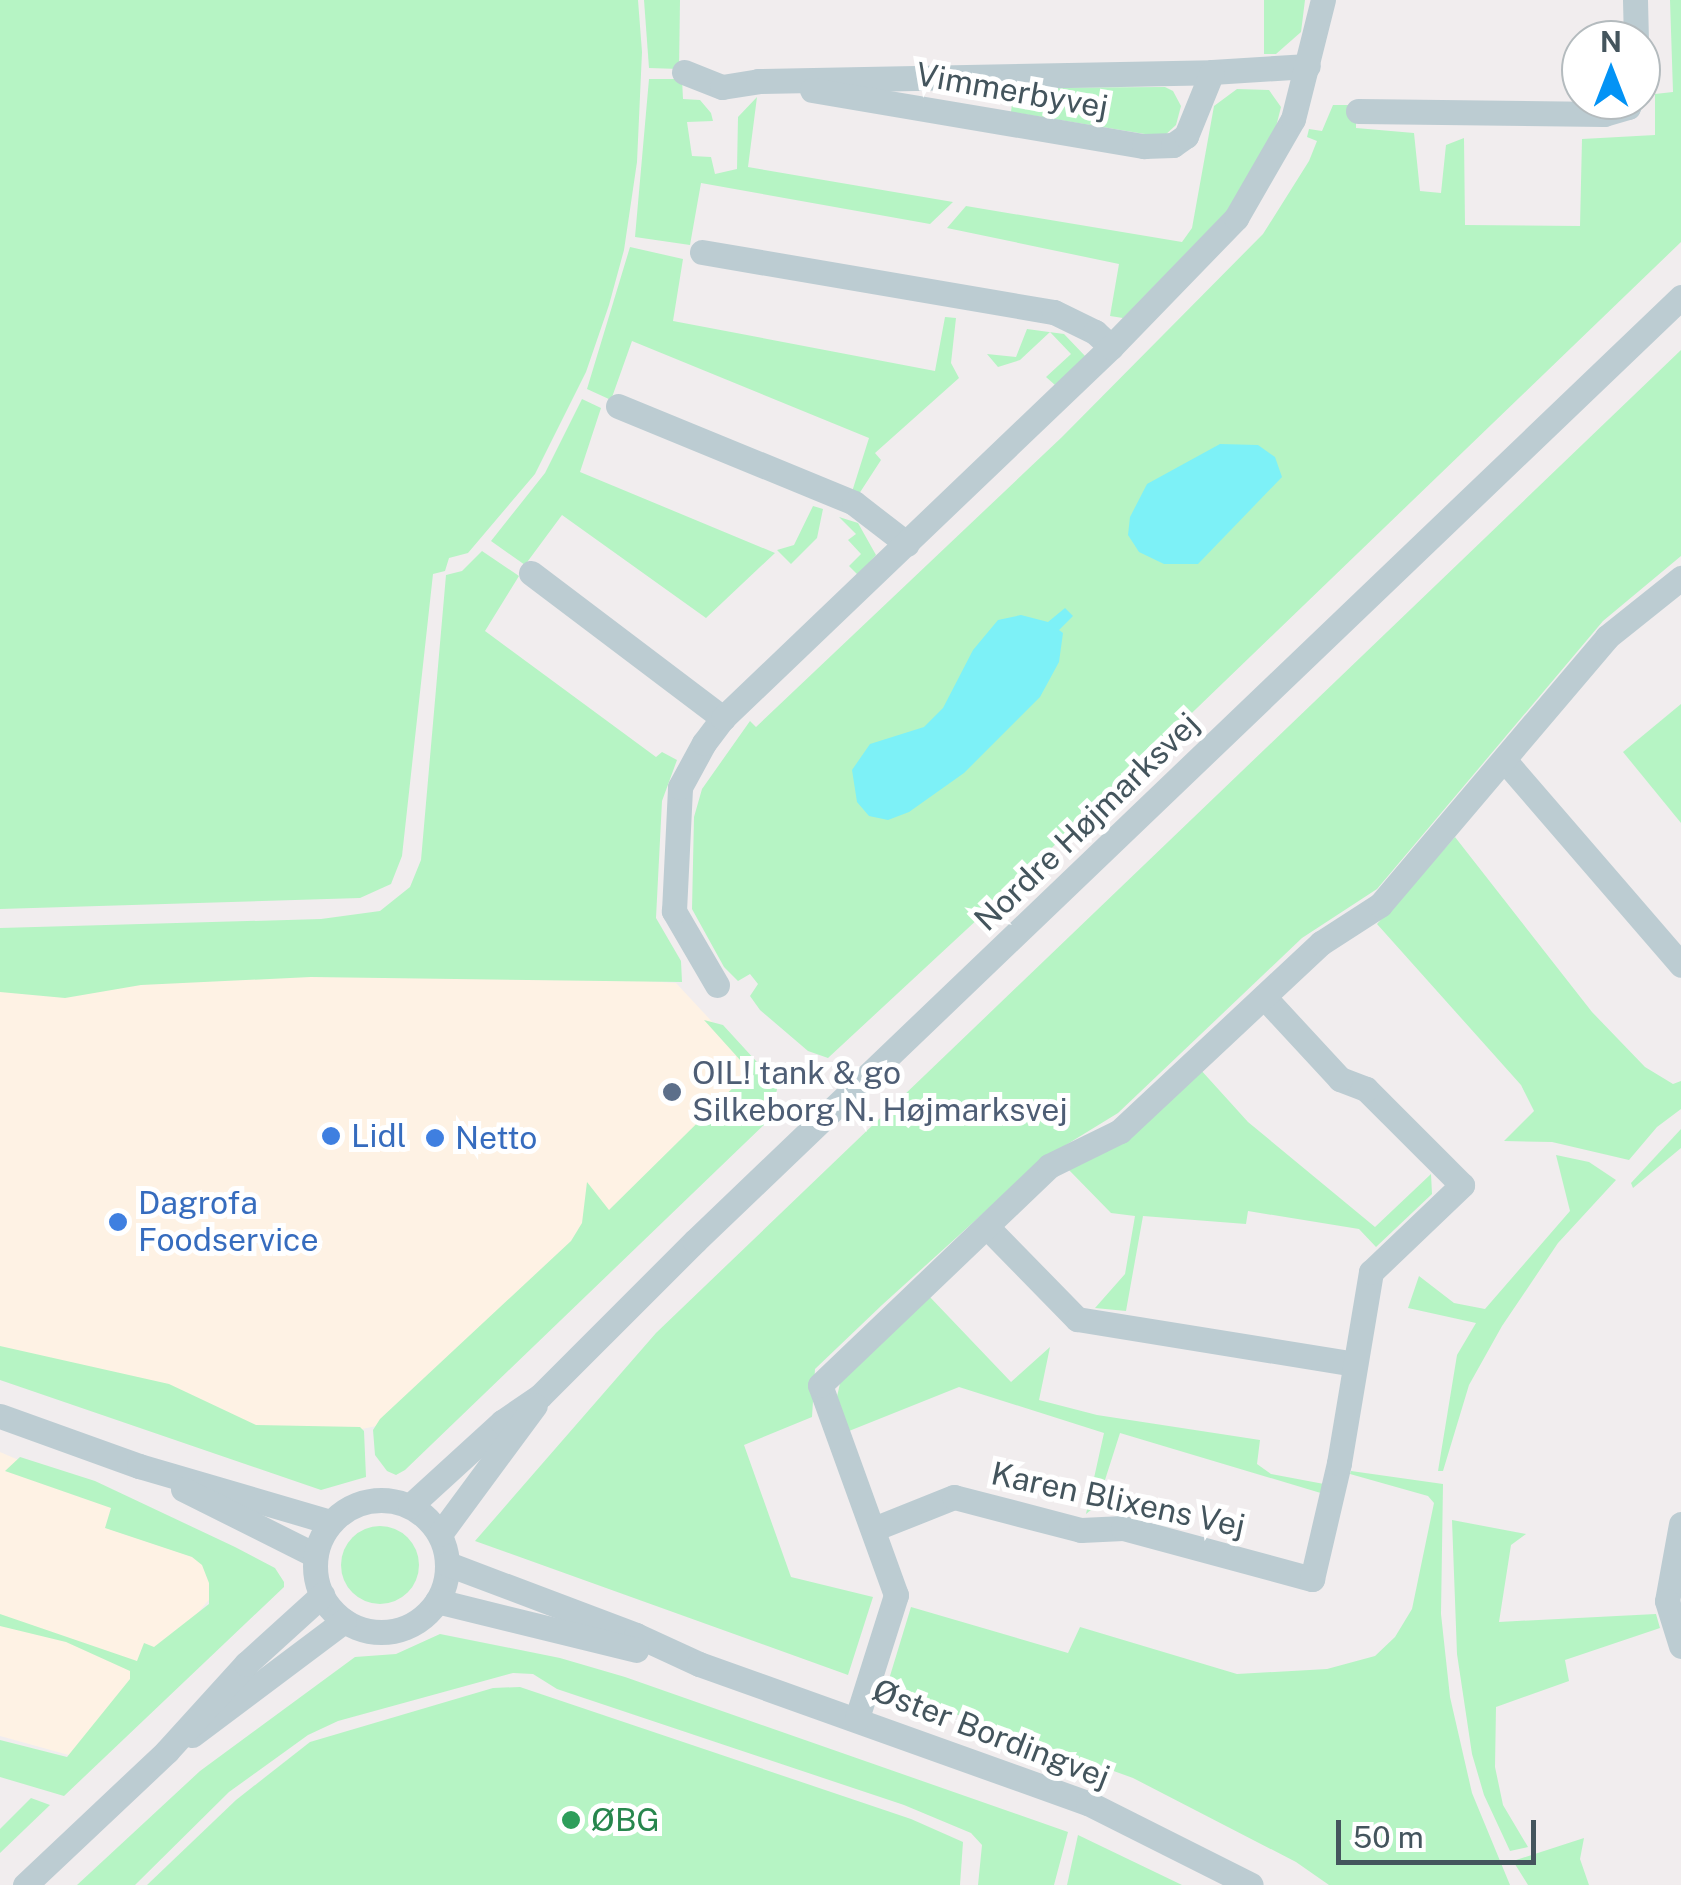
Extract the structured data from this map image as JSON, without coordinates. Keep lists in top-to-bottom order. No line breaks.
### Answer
{"streets":{"street":["Vimmerbyvej","Nordre Højmarksvej","Karen Blixens Vej","Øster Bordingvej"]},"crossings":[["Nordre Højmarksvej","Øster Bordingvej"]],"places":["OIL! tank & go Silkeborg N. Højmarksvej","Lidl","Netto","Dagrofa Foodservice","ØBG"],"scale_bar":"50 m","north":"top"}
